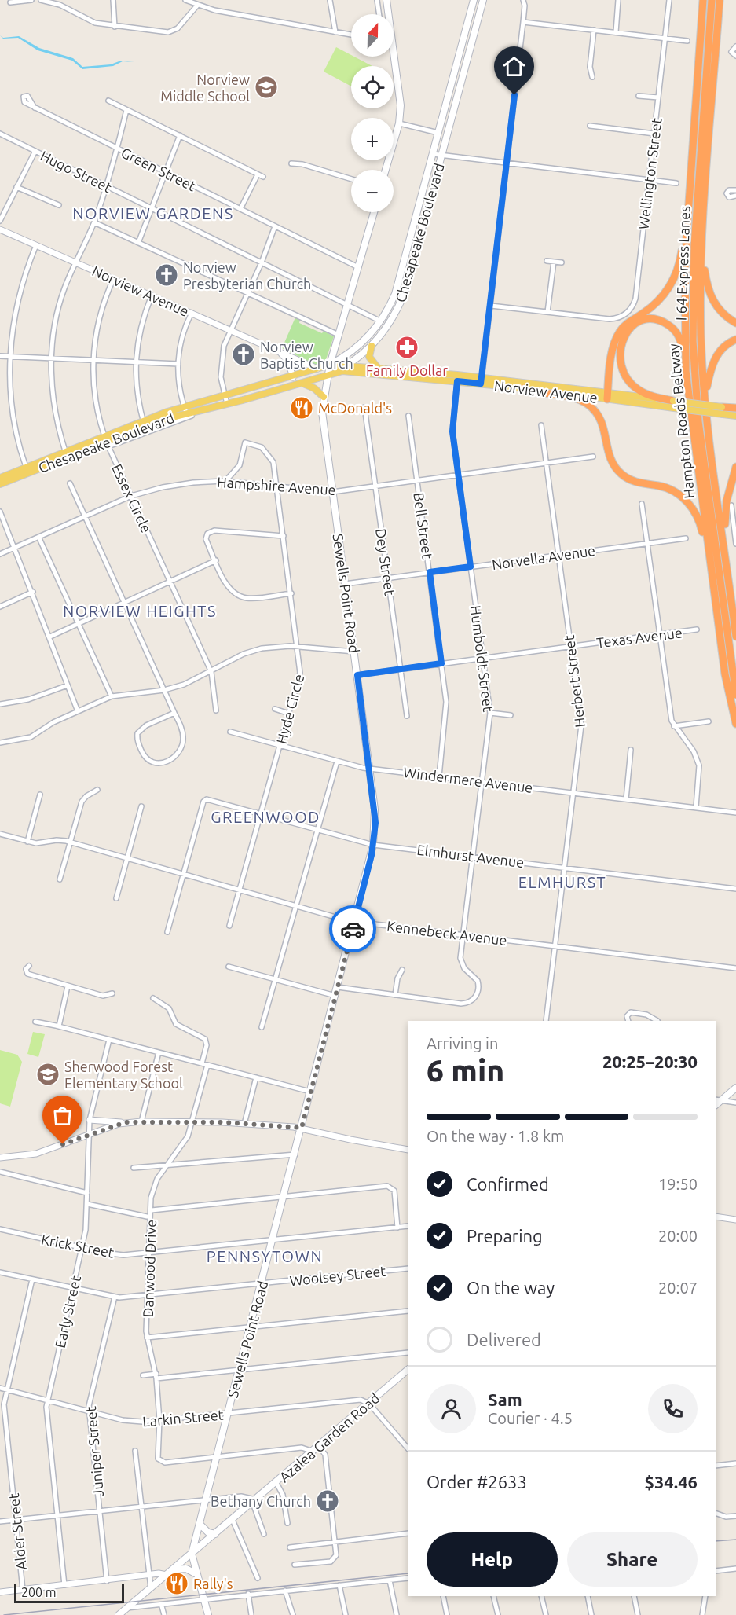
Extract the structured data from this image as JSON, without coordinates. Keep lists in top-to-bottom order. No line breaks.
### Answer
{"streets":{"highway":["I 64 Express Lanes","Hampton Roads Beltway"],"main road":["Chesapeake Boulevard","Norview Avenue","Sewells Point Road","Azalea Garden Road"],"street":["Green Street","Hugo Street","Wellington Street","Hampshire Avenue","Essex Circle","Bell Street","Norvella Avenue","Dey Street","Texas Avenue","Humboldt Street","Herbert Street","Hyde Circle","Windermere Avenue","Elmhurst Avenue","Kennebeck Avenue","Krick Street","Danwood Drive","Woolsey Street","Early Street","Larkin Street","Juniper Street","Alder Street"]},"crossings":[["Green Street","Sewells Point Road"],["Hugo Street","Chesapeake Boulevard"],["Hugo Street","Sewells Point Road"],["Chesapeake Boulevard","Norview Avenue"],["Chesapeake Boulevard","Essex Circle"],["Chesapeake Boulevard","Sewells Point Road"],["Norview Avenue","Essex Circle"],["Norview Avenue","Sewells Point Road"],["Norview Avenue","Humboldt Street"],["Hampshire Avenue","Essex Circle"],["Hampshire Avenue","Bell Street"],["Hampshire Avenue","Dey Street"],["Hampshire Avenue","Sewells Point Road"],["Hampshire Avenue","Humboldt Street"],["Hampshire Avenue","Herbert Street"],["Hampshire Avenue","Hyde Circle"],["Bell Street","Norvella Avenue"],["Bell Street","Texas Avenue"],["Bell Street","Windermere Avenue"],["Norvella Avenue","Dey Street"],["Norvella Avenue","Sewells Point Road"],["Norvella Avenue","Humboldt Street"],["Norvella Avenue","Herbert Street"],["Dey Street","Texas Avenue"],["Sewells Point Road","Texas Avenue"],["Sewells Point Road","Windermere Avenue"],["Sewells Point Road","Elmhurst Avenue"],["Sewells Point Road","Kennebeck Avenue"],["Sewells Point Road","Krick Street"],["Sewells Point Road","Danwood Drive"],["Sewells Point Road","Woolsey Street"],["Sewells Point Road","Larkin Street"],["Sewells Point Road","Azalea Garden Road"],["Texas Avenue","Humboldt Street"],["Texas Avenue","Herbert Street"],["Humboldt Street","Windermere Avenue"],["Humboldt Street","Elmhurst Avenue"],["Humboldt Street","Kennebeck Avenue"],["Herbert Street","Windermere Avenue"],["Herbert Street","Elmhurst Avenue"],["Herbert Street","Kennebeck Avenue"],["Hyde Circle","Windermere Avenue"],["Hyde Circle","Elmhurst Avenue"],["Hyde Circle","Kennebeck Avenue"],["Elmhurst Avenue","Kennebeck Avenue"],["Krick Street","Danwood Drive"],["Krick Street","Early Street"],["Danwood Drive","Woolsey Street"],["Danwood Drive","Larkin Street"],["Woolsey Street","Early Street"],["Woolsey Street","Juniper Street"],["Woolsey Street","Alder Street"],["Early Street","Larkin Street"],["Larkin Street","Azalea Garden Road"],["Larkin Street","Juniper Street"],["Larkin Street","Alder Street"]],"districts":["NORVIEW GARDENS","NORVIEW HEIGHTS","GREENWOOD","ELMHURST","PENNSYTOWN"],"places":{"school or university":["Norview Middle School","Sherwood Forest Elementary School"],"church":["Norview Presbyterian Church","Norview Baptist Church","Bethany Church"],"pharmacy":["Family Dollar"],"restaurant":["McDonald's","Rally's"]},"scale_bar":"200 m","north":"top","page":{"map_buttons":["+","−"],"heading":["6 min","Arriving in","20:25–20:30"],"panel":["Sam","Courier · 4.5","Order #2633","$34.46"],"bar":"On the way · 1.8 km","list":[["Confirmed","19:50"],["Preparing","20:00"],["On the way","20:07"],"Delivered"],"buttons":["Help","Share"],"scale":"200 m"}}
